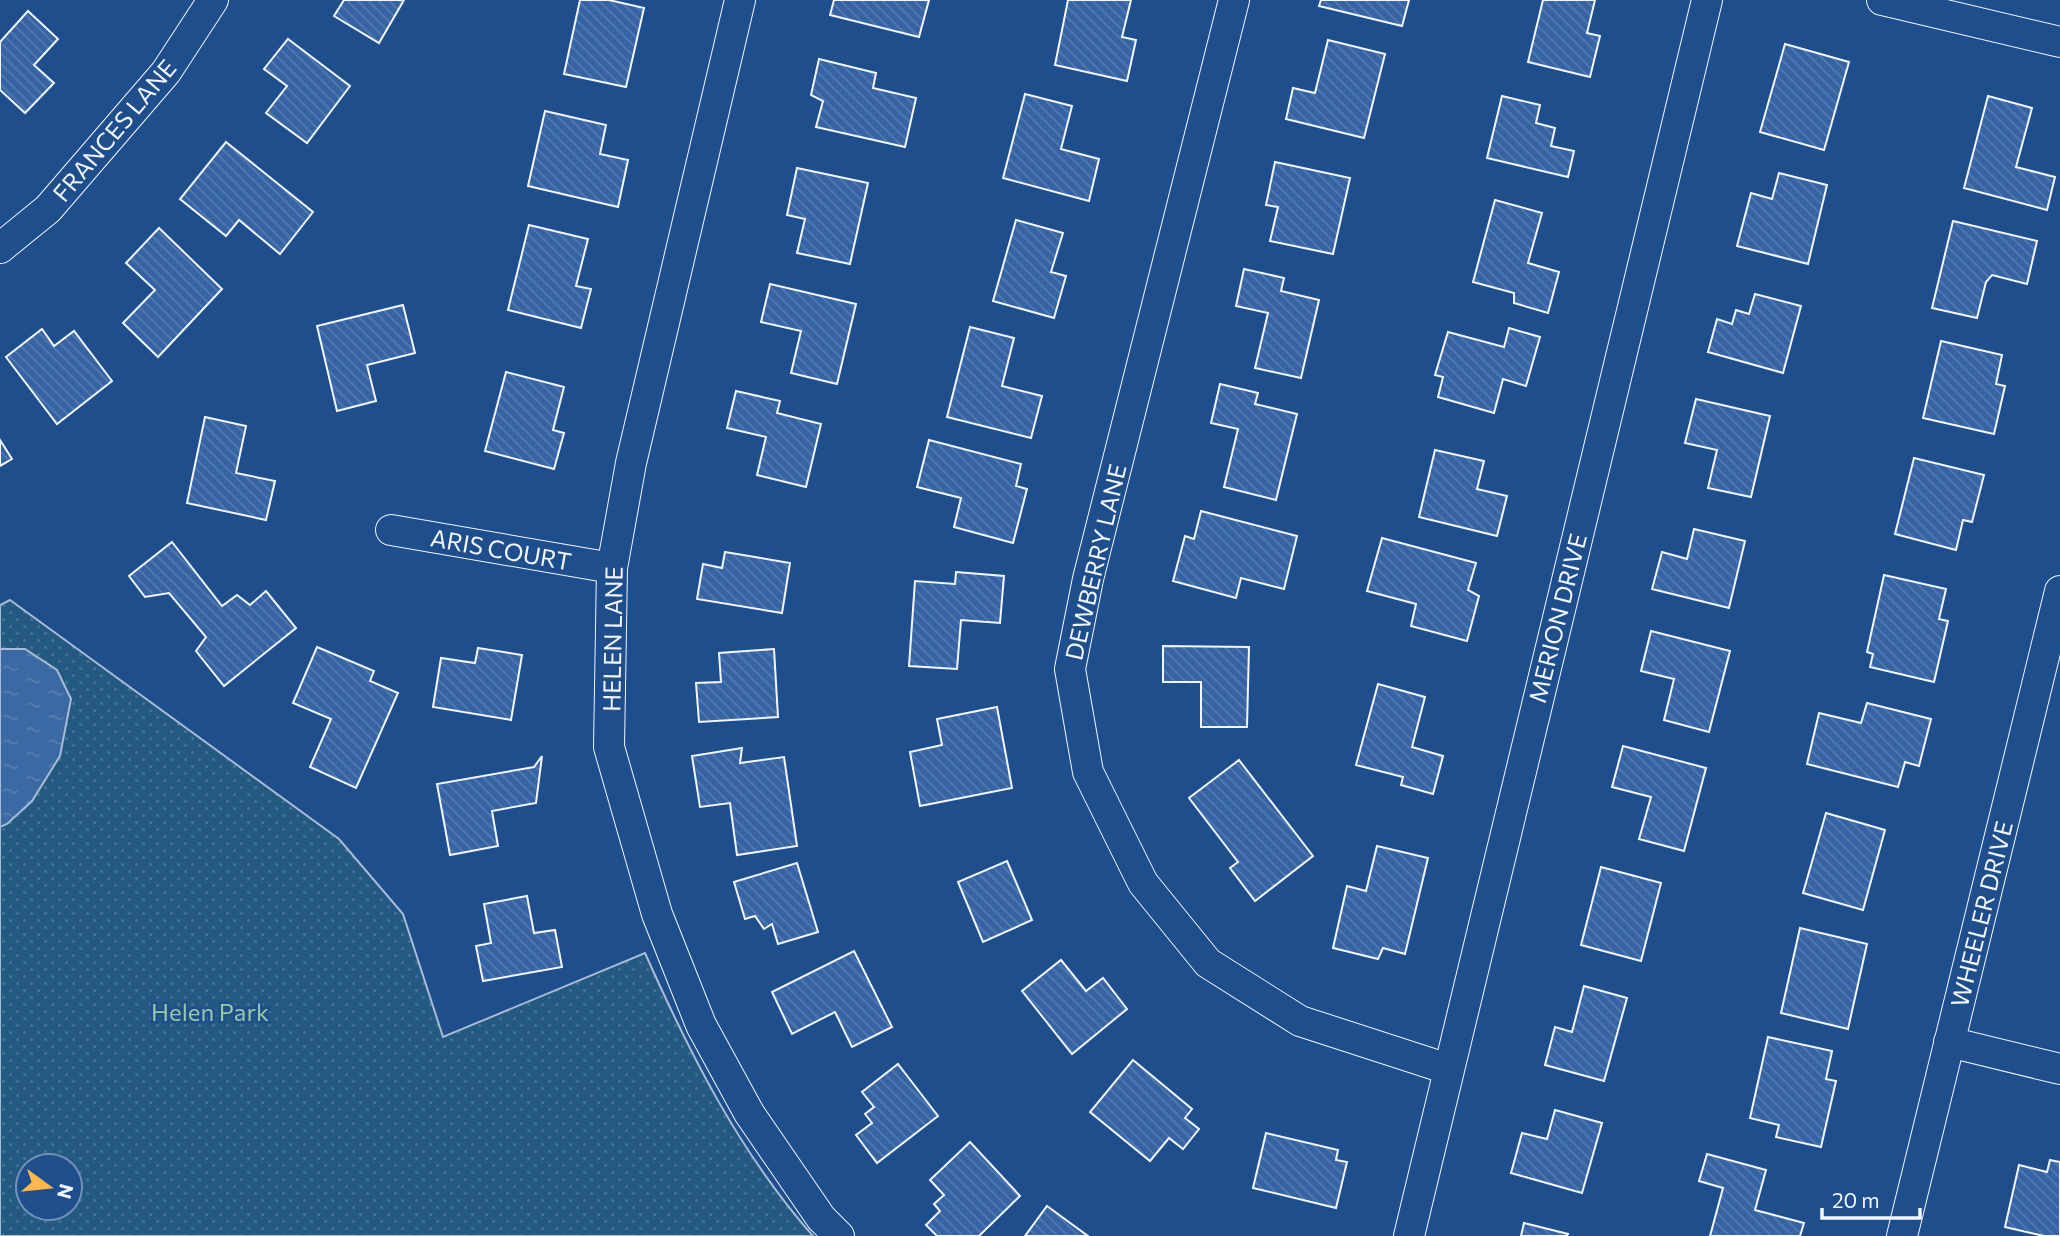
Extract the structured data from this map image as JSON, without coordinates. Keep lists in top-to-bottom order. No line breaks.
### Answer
{"streets":{"street":["FRANCES LANE","ARIS COURT","DEWBERRY LANE","MERION DRIVE","HELEN LANE","WHEELER DRIVE"]},"crossings":[["ARIS COURT","HELEN LANE"],["DEWBERRY LANE","MERION DRIVE"]],"parks":["Helen Park"],"scale_bar":"20 m","north":"right"}
